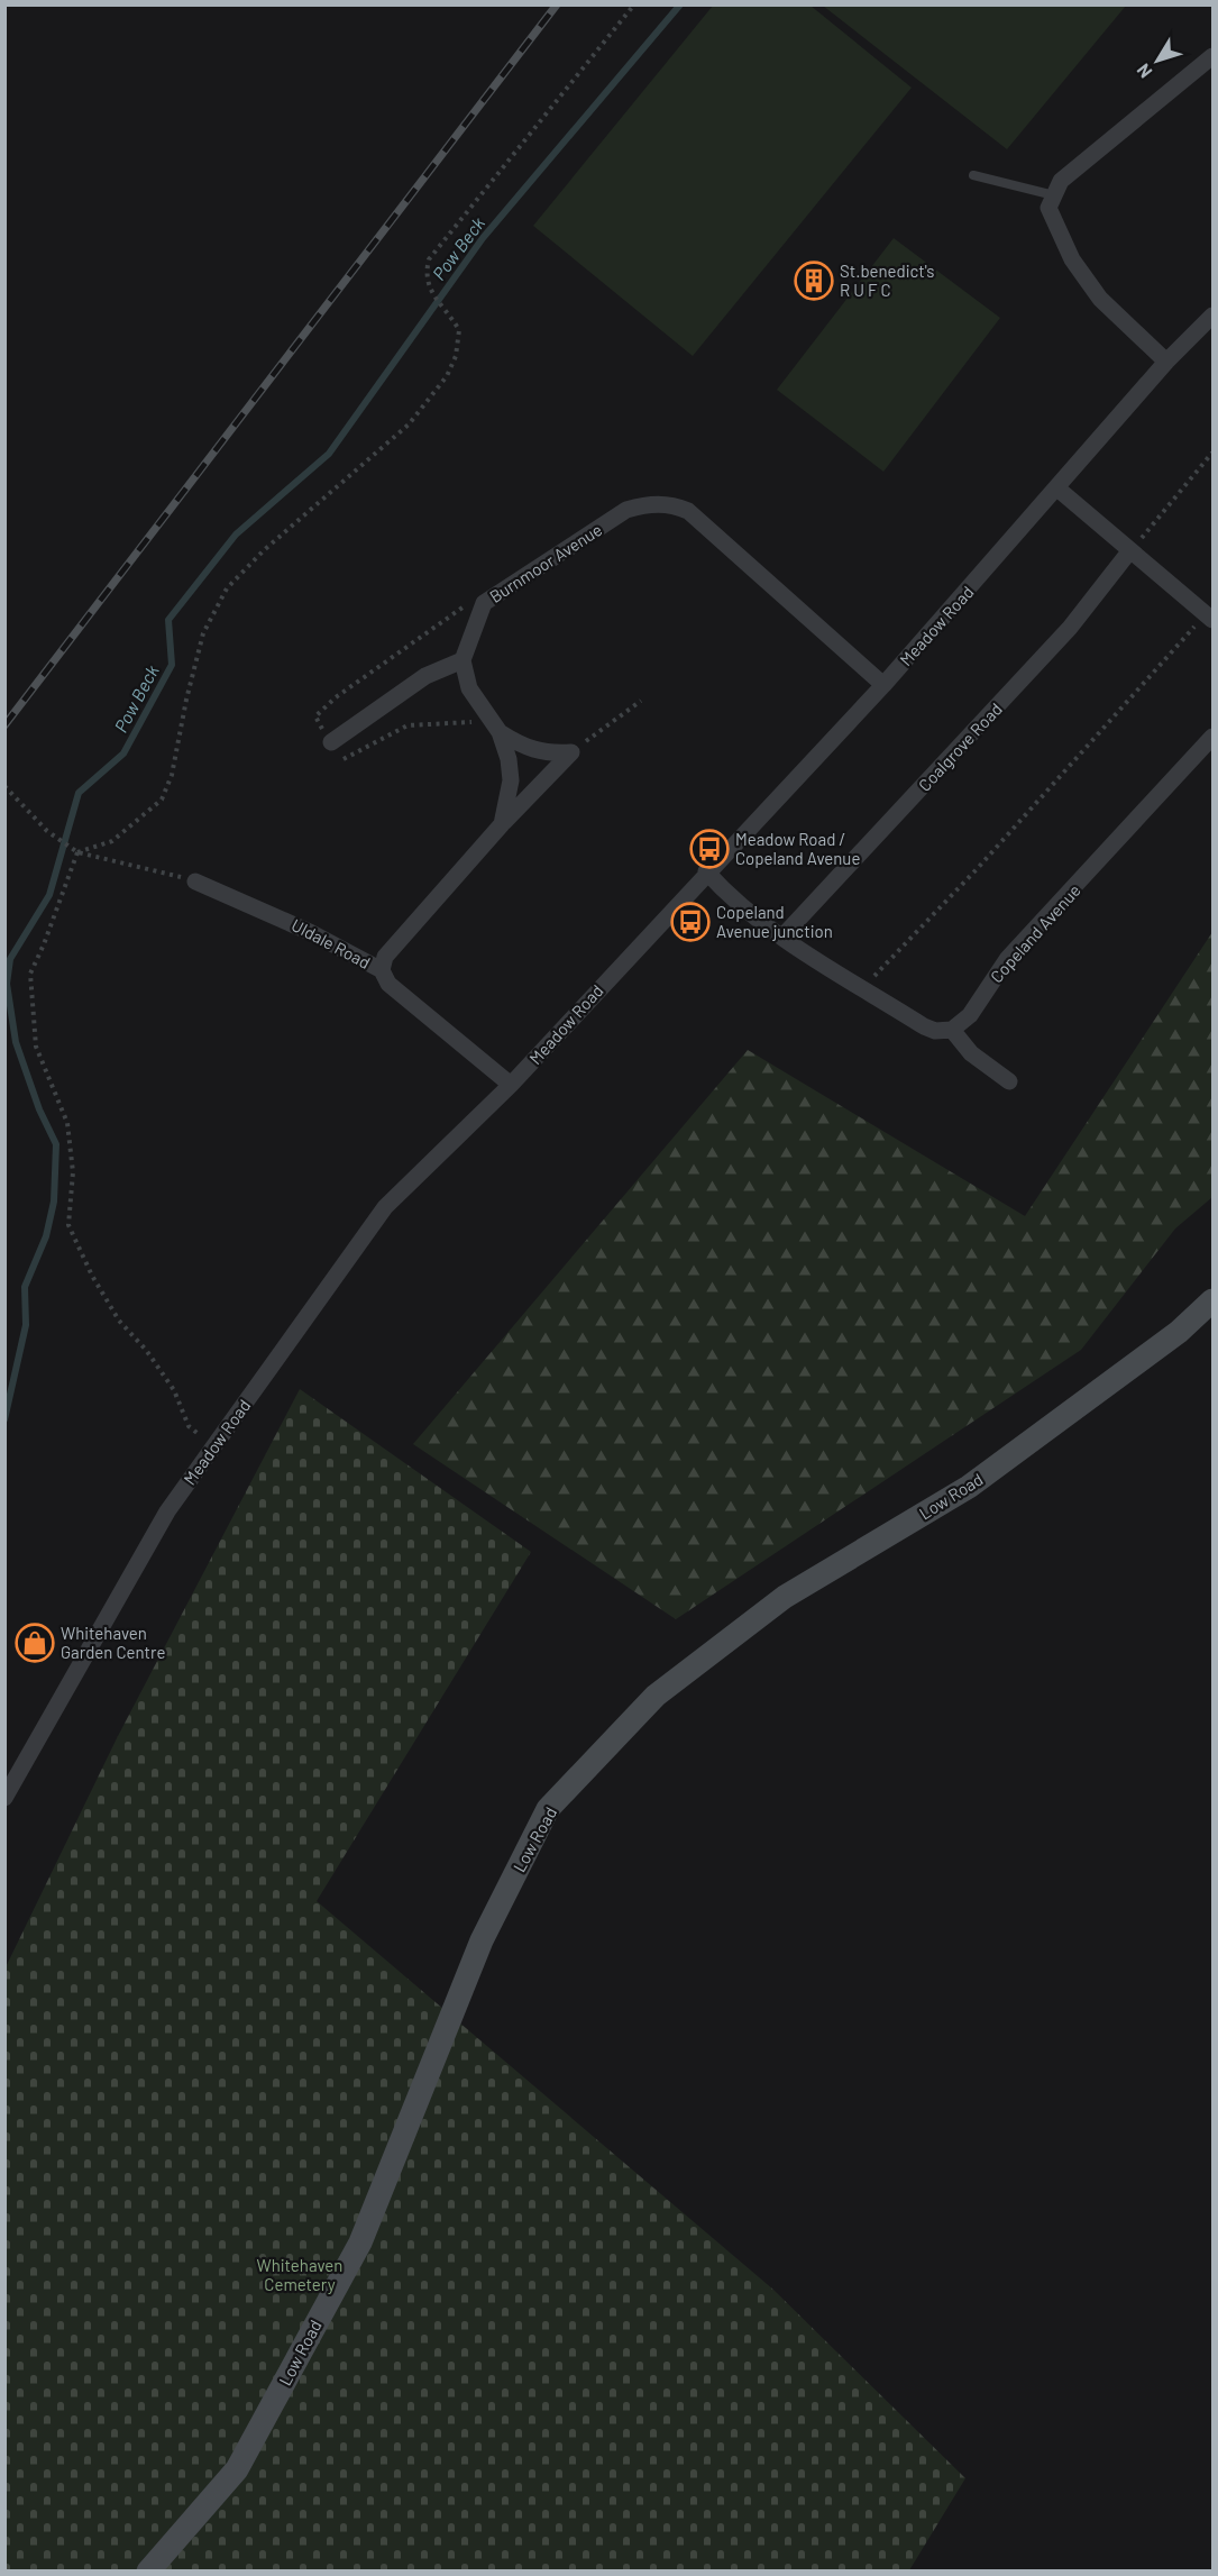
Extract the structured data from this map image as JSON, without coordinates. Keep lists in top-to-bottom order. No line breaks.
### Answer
{"streets":{"main road":["Low Road"],"street":["Burnmoor Avenue","Meadow Road","Coalgrove Road","Copeland Avenue","Uldale Road"]},"crossings":[["Burnmoor Avenue","Meadow Road"],["Meadow Road","Uldale Road"]],"water":["Pow Beck"],"parks":["Whitehaven Cemetery"],"places":{"building":["St.benedict's R U F C"],"bus stop":["Meadow Road / Copeland Avenue","Copeland Avenue junction"],"shop":["Whitehaven Garden Centre"]},"north":"bottom left"}
